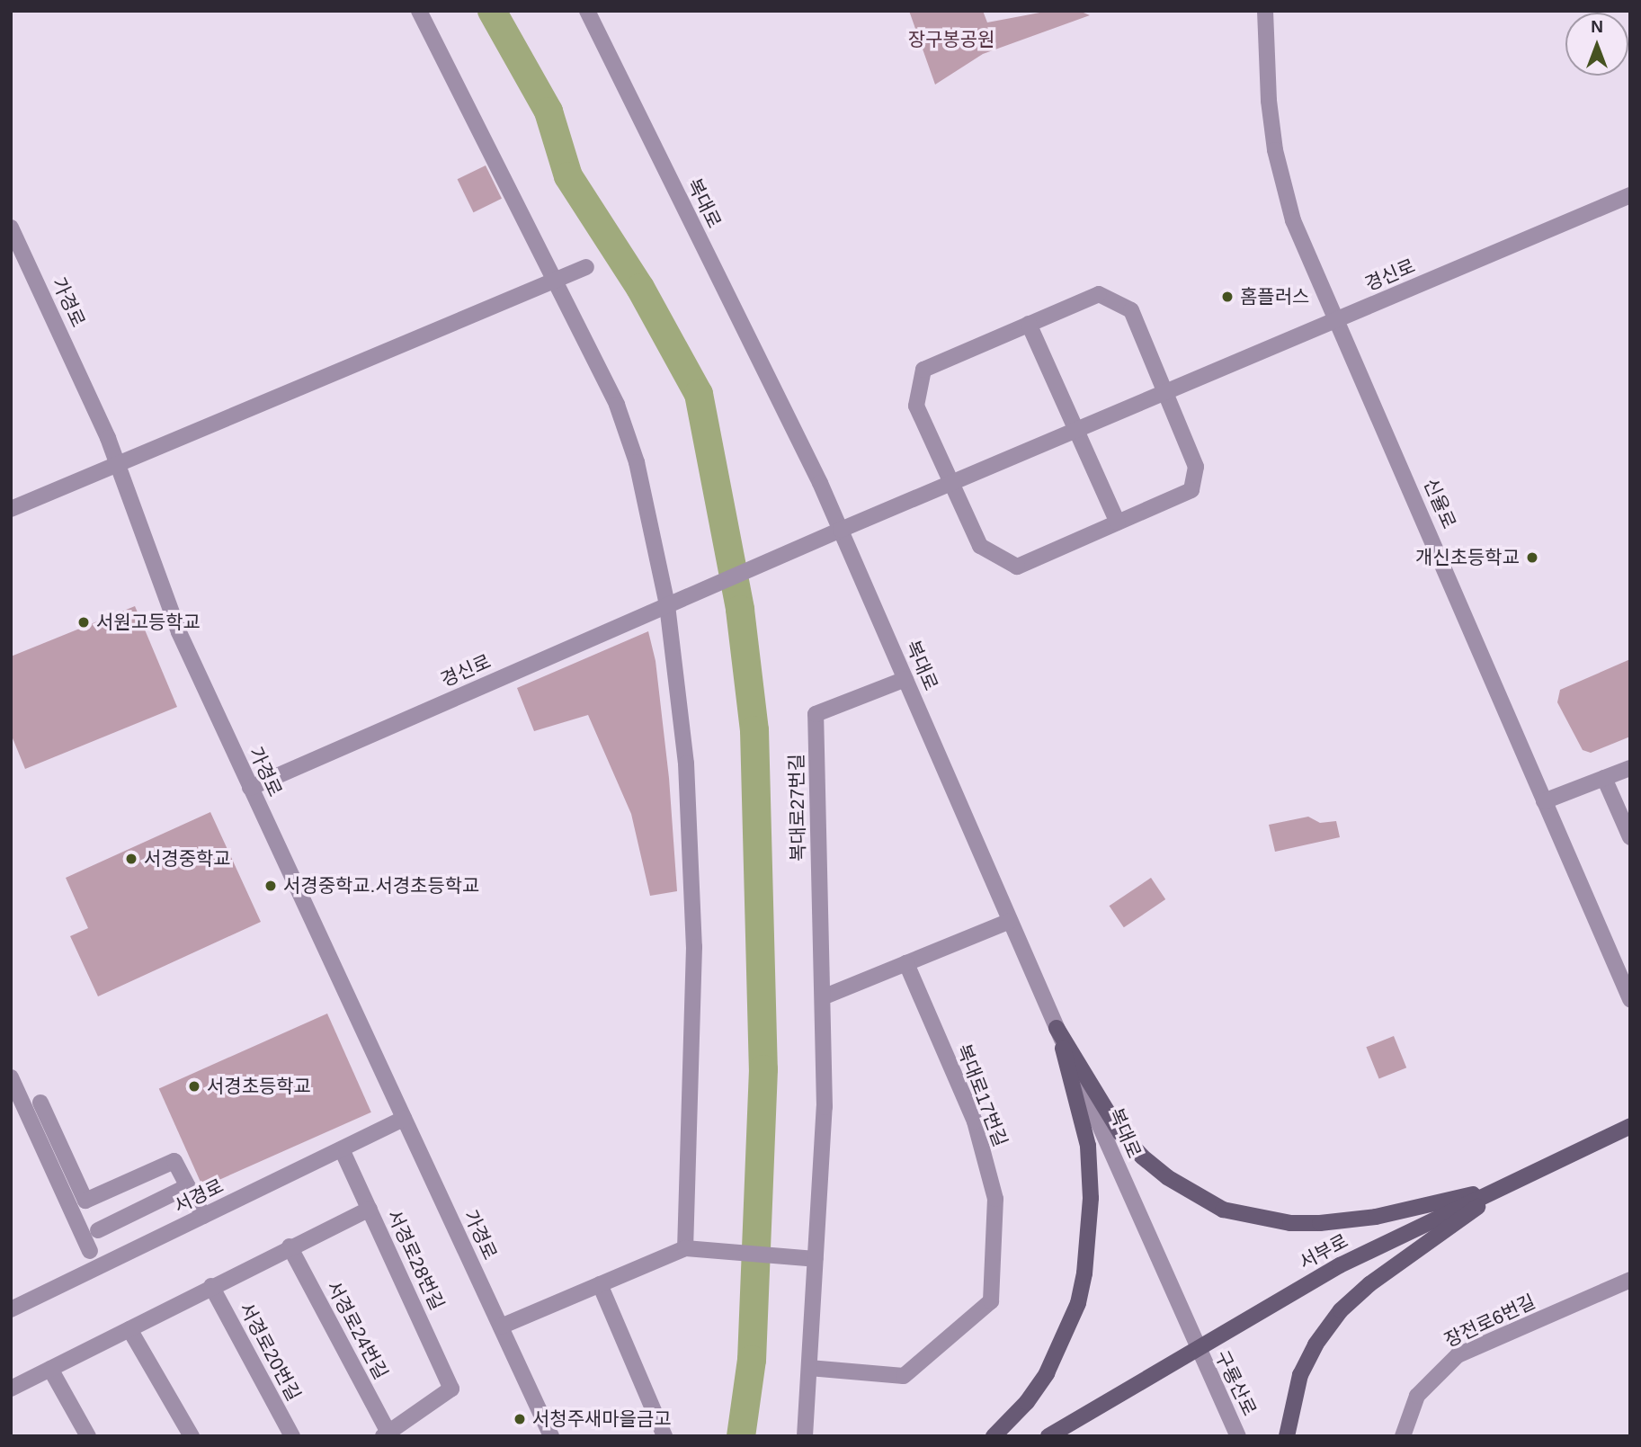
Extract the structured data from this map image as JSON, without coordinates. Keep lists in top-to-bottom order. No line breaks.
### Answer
{"streets":{"main road":["서부로"],"street":["복대로","경신로","가경로","신율로","복대로27번길","복대로17번길","서경로","서경로28번길","장전로6번길","서경로24번길","서경로20번길","구룡산로"]},"crossings":[["복대로","경신로"],["복대로","복대로27번길"],["복대로","서부로"],["복대로","구룡산로"],["경신로","가경로"],["경신로","신율로"],["가경로","서경로"],["서경로","서경로28번길"],["서부로","구룡산로"],["서경로28번길","서경로24번길"]],"parks":["장구봉공원"],"places":["홈플러스","개신초등학교","서원고등학교","서경중학교","서경중학교.서경초등학교","서경초등학교","서청주새마을금고"],"north":"top"}
